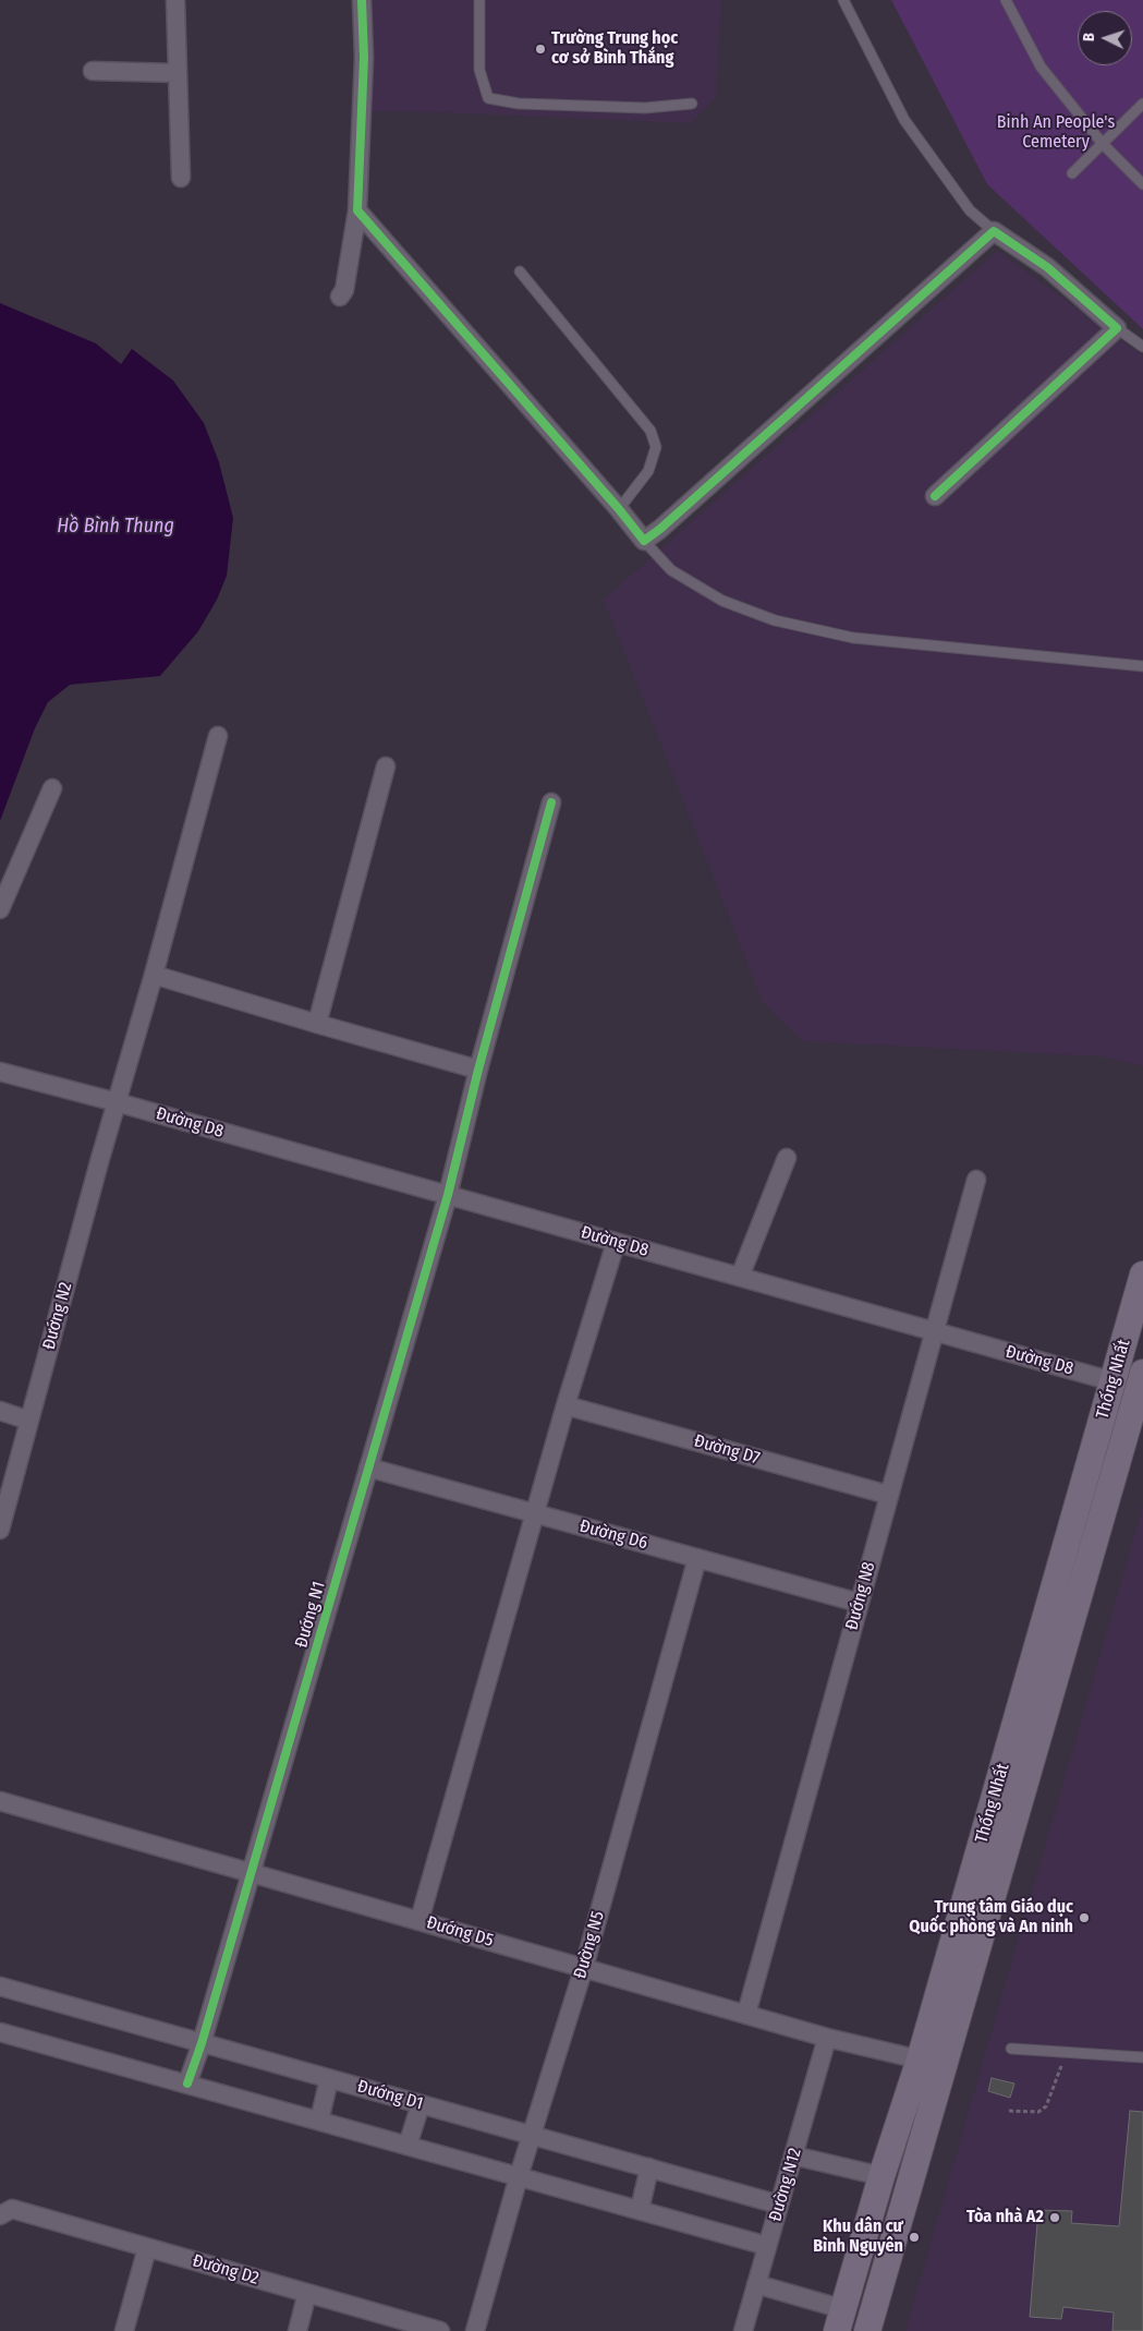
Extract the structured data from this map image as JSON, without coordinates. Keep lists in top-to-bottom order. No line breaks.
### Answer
{"streets":{"main road":["Thống Nhất"],"street":["Đường D8","Đướng N2","Đường D7","Đường D6","Đướng N8","Đướng N1","Đướng D5","Đường N5","Đướng D1","Đường N12","Đường D2"]},"crossings":[["Đường D8","Đướng N2"],["Đường D8","Thống Nhất"],["Đường D8","Đướng N8"],["Đường D8","Đướng N1"],["Thống Nhất","Đướng D5"],["Đường D7","Đướng N8"],["Đường D6","Đướng N8"],["Đường D6","Đướng N1"],["Đường D6","Đường N5"],["Đướng N8","Đướng D5"],["Đướng N1","Đướng D5"],["Đướng N1","Đướng D1"],["Đướng D5","Đường N5"],["Đướng D5","Đường N12"],["Đường N5","Đướng D1"],["Đướng D1","Đường N12"]],"water":["Hồ Bình Thung"],"parks":["Binh An People's Cemetery"],"places":["Trường Trung học cơ sở Bình Thắng","Trung tâm Giáo dục Quốc phòng và An ninh","Tòa nhà A2","Khu dân cư Bình Nguyên"],"north":"left"}
